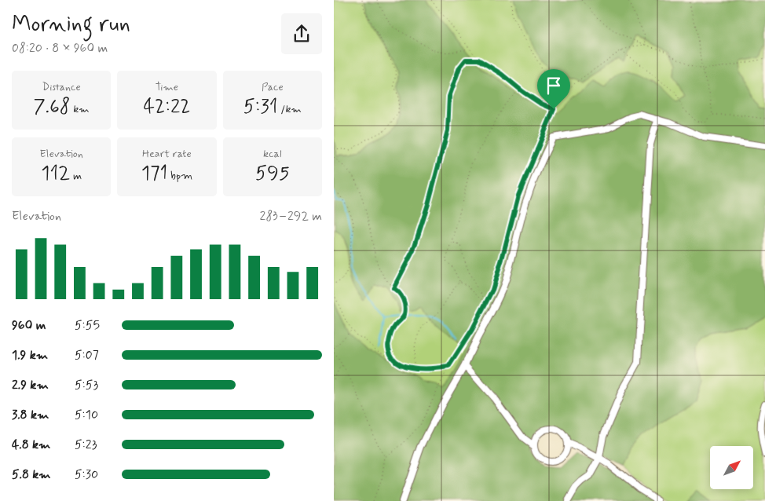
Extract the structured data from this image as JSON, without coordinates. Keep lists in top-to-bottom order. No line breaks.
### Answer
{"north":"top right","page":{"heading":["Morning run","08:20 · 8 × 960 m"],"stats":[["Distance","7.68 km"],["Time","42:22"],["Pace","5:31 /km"],["Elevation","112 m"],["Heart rate","171 bpm"],["kcal","595"]],"chart":["Elevation","283–292 m"],"list":[{"name":"960 m","note":"5:55"},{"name":"1.9 km","note":"5:07"},{"name":"2.9 km","note":"5:53"},{"name":"3.8 km","note":"5:10"},{"name":"4.8 km","note":"5:23"},{"name":"5.8 km","note":"5:30"}]}}
